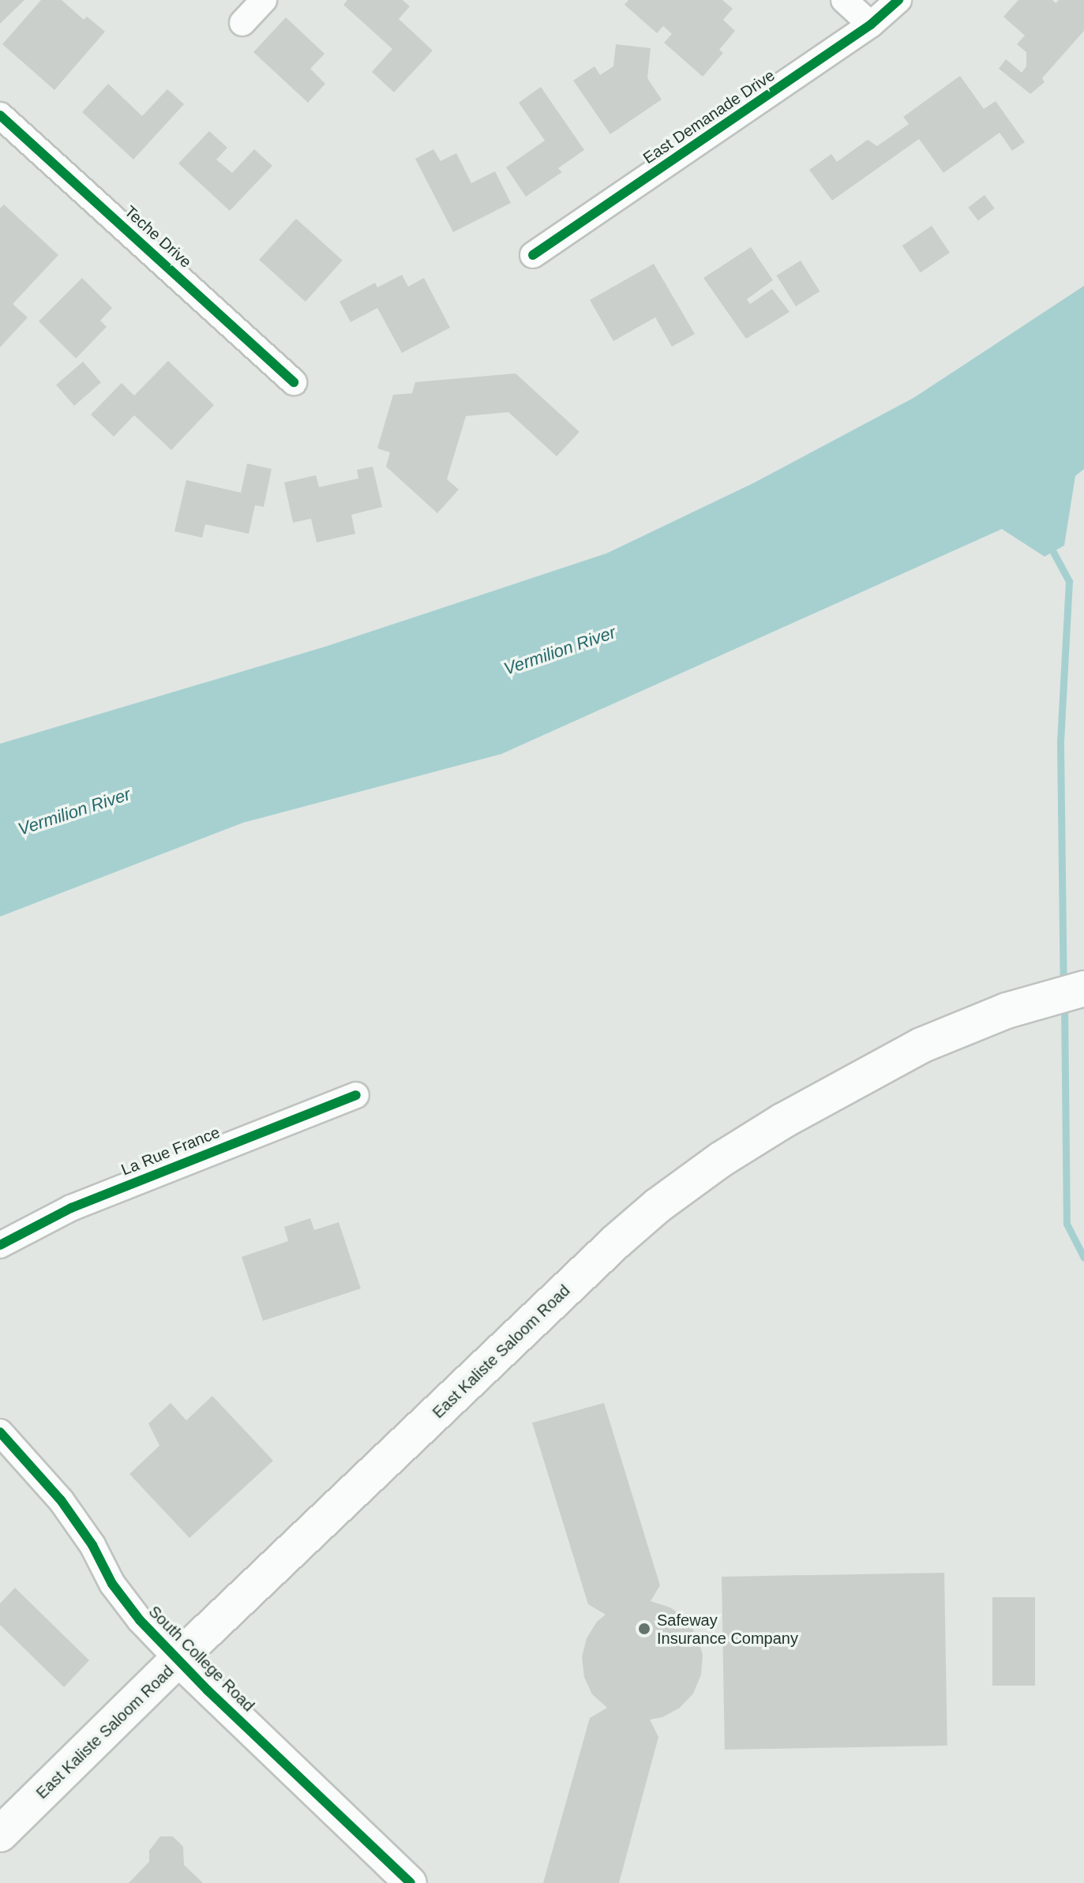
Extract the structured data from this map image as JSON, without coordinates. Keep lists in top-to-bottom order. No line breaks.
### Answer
{"streets":{"main road":["East Kaliste Saloom Road"],"street":["East Demanade Drive","Teche Drive","La Rue France","South College Road"]},"crossings":[["East Kaliste Saloom Road","South College Road"]],"water":["Vermilion River"],"places":["Safeway Insurance Company"]}
